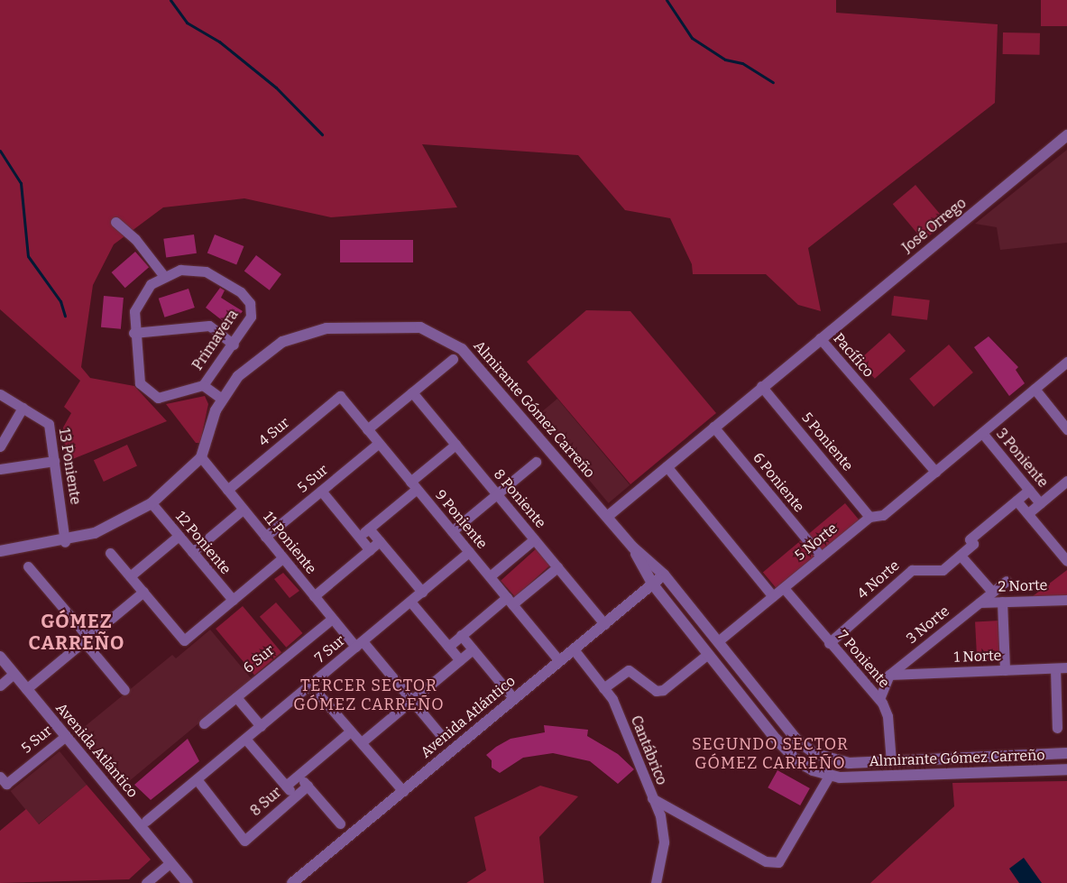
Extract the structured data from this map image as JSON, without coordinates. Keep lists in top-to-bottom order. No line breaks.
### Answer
{"streets":{"street":["José Orrego","Primavera","Pacífico","Almirante Gómez Carreño","4 Sur","5 Poniente","3 Poniente","13 Poniente","5 Sur","6 Poniente","8 Poniente","9 Poniente","5 Norte","12 Poniente","11 Poniente","4 Norte","2 Norte","3 Norte","7 Sur","1 Norte","6 Sur","7 Poniente","Avenida Atlántico","Cantábrico","8 Sur"]},"crossings":[["José Orrego","Pacífico"],["Primavera","Almirante Gómez Carreño"],["Pacífico","Almirante Gómez Carreño"],["Pacífico","5 Poniente"],["Pacífico","6 Poniente"],["Pacífico","5 Norte"],["Almirante Gómez Carreño","13 Poniente"],["Almirante Gómez Carreño","5 Norte"],["Almirante Gómez Carreño","12 Poniente"],["Almirante Gómez Carreño","11 Poniente"],["Almirante Gómez Carreño","7 Poniente"],["Almirante Gómez Carreño","Avenida Atlántico"],["4 Sur","9 Poniente"],["4 Sur","11 Poniente"],["5 Poniente","5 Norte"],["3 Poniente","4 Norte"],["5 Sur","9 Poniente"],["5 Sur","11 Poniente"],["5 Sur","Avenida Atlántico"],["6 Poniente","5 Norte"],["8 Poniente","Avenida Atlántico"],["9 Poniente","7 Sur"],["9 Poniente","Avenida Atlántico"],["5 Norte","7 Poniente"],["11 Poniente","7 Sur"],["11 Poniente","6 Sur"],["4 Norte","7 Poniente"],["2 Norte","3 Norte"],["3 Norte","1 Norte"],["3 Norte","7 Poniente"],["7 Sur","8 Sur"],["Avenida Atlántico","Cantábrico"]],"districts":["GÓMEZ CARREÑO","TERCER SECTOR GÓMEZ CARREÑO","SEGUNDO SECTOR GÓMEZ CARREÑO"]}
